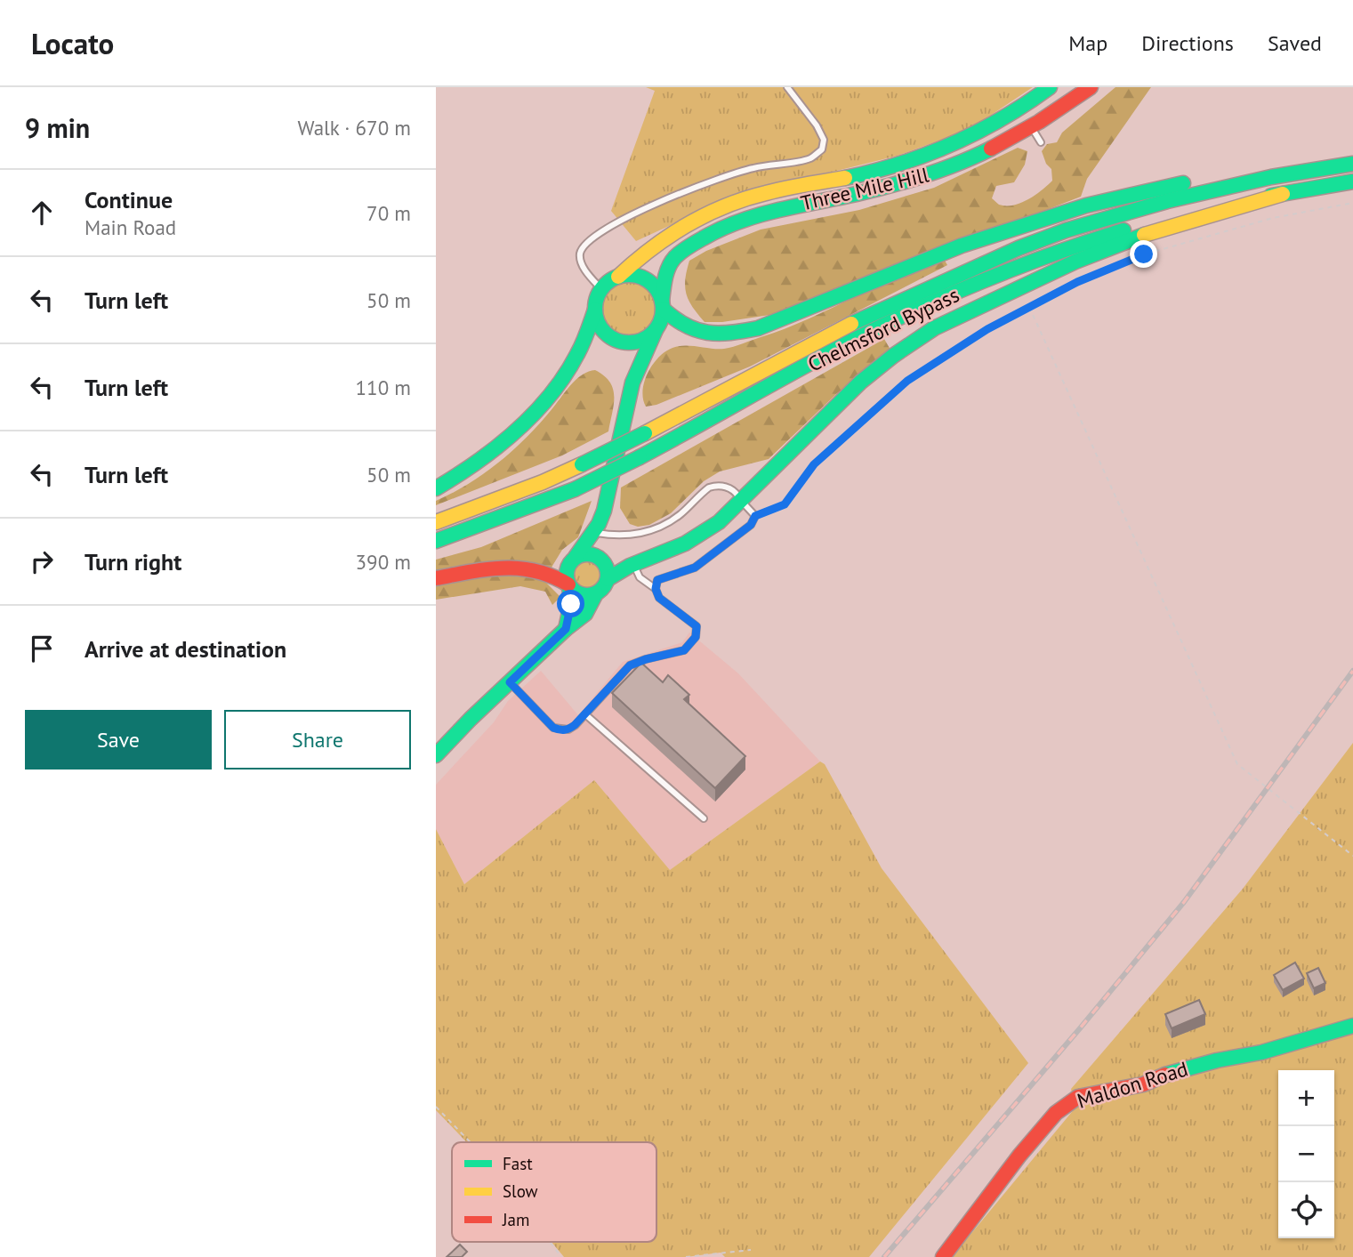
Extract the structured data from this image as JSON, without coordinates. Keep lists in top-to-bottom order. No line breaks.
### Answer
{"streets":{"main road":["Three Mile Hill","Chelmsford Bypass","Maldon Road"]},"legend":["Fast","Slow","Jam"],"page":{"header":"Locato","nav":["Map","Directions","Saved"],"heading":["9 min","Walk · 670 m"],"list":[["Continue","Main Road","70 m"],["Turn left","50 m"],["Turn left","110 m"],["Turn left","50 m"],["Turn right","390 m"],"Arrive at destination"],"buttons":["Save","Share"],"map_buttons":["+","−"]}}
